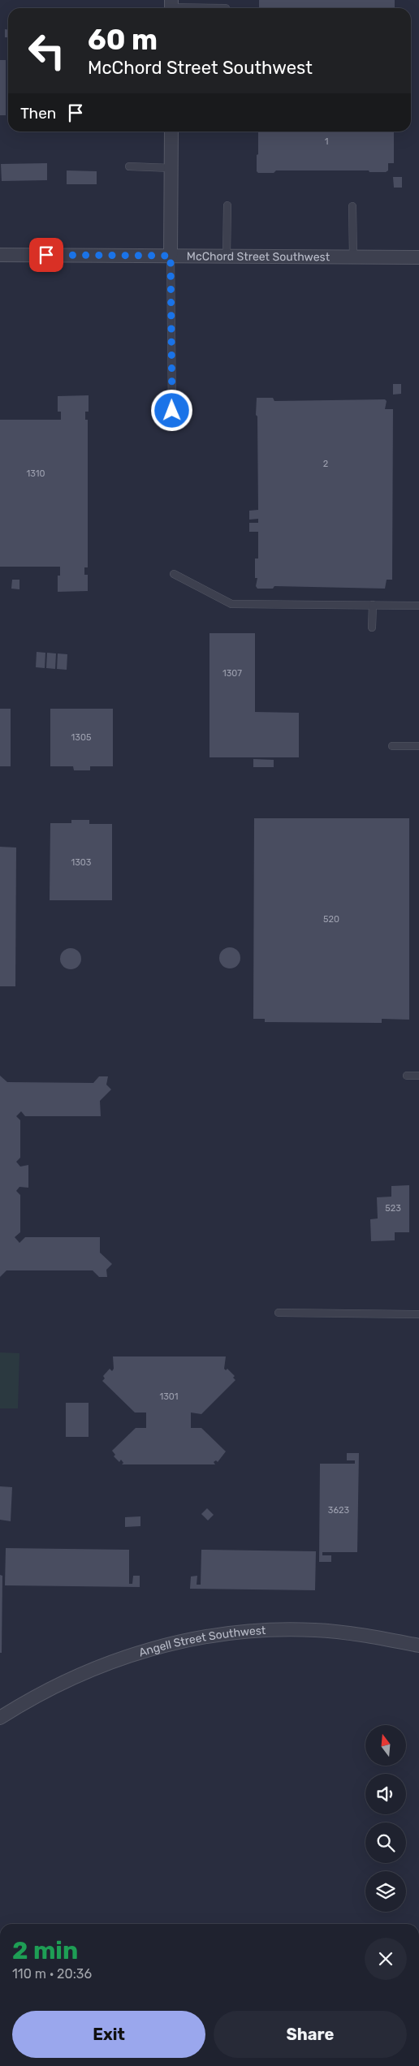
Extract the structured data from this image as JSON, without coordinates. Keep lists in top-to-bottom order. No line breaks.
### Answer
{"streets":{"street":["McChord Street Southwest","Angell Street Southwest"]},"house_numbers":["1","2","1310","1307","1305","1303","520","523","1301","3623"],"north":"top","page":{"turn":["60 m","McChord Street Southwest"],"then":"Then","heading":["2 min","110 m · 20:36"],"buttons":["Exit","Share"]}}
